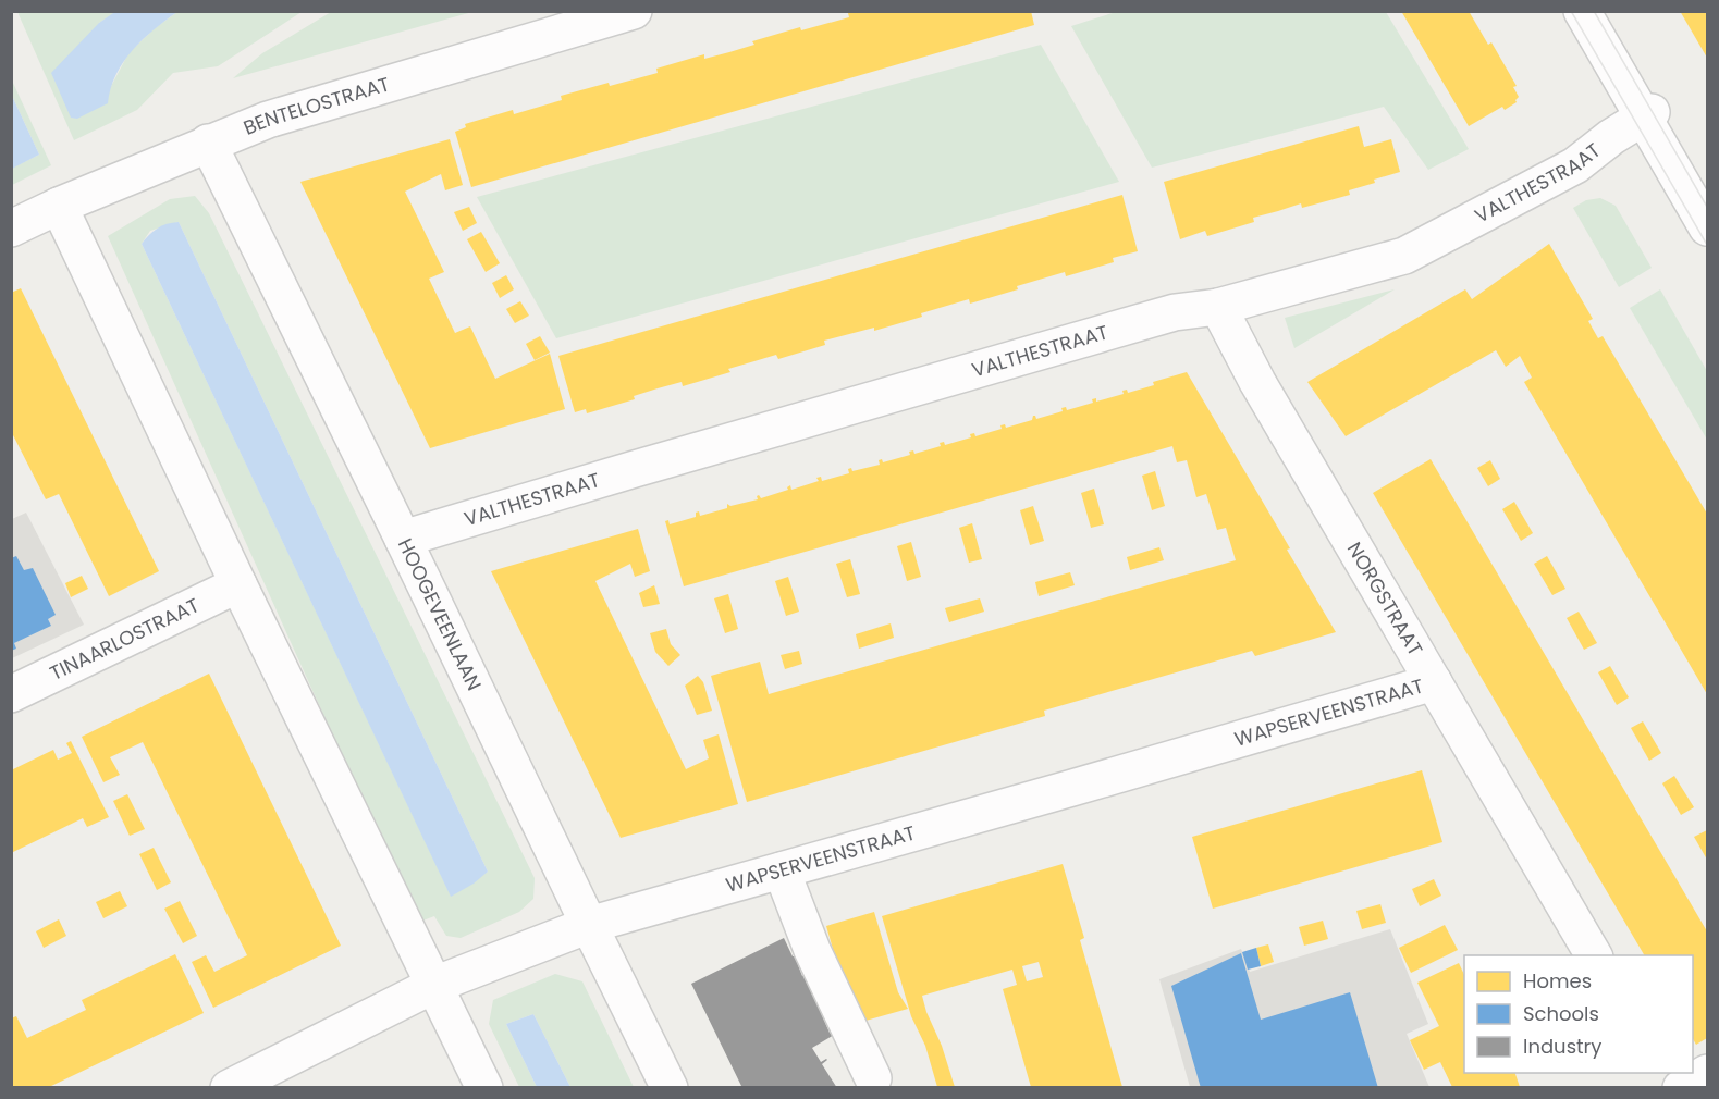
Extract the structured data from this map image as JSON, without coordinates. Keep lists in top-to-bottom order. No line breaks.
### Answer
{"streets":{"street":["BENTELOSTRAAT","VALTHESTRAAT","NORGSTRAAT","HOOGEVEENLAAN","TINAARLOSTRAAT","WAPSERVEENSTRAAT"]},"crossings":[["BENTELOSTRAAT","HOOGEVEENLAAN"],["VALTHESTRAAT","NORGSTRAAT"],["VALTHESTRAAT","HOOGEVEENLAAN"],["NORGSTRAAT","WAPSERVEENSTRAAT"],["HOOGEVEENLAAN","WAPSERVEENSTRAAT"]],"legend":["Homes","Schools","Industry"]}
